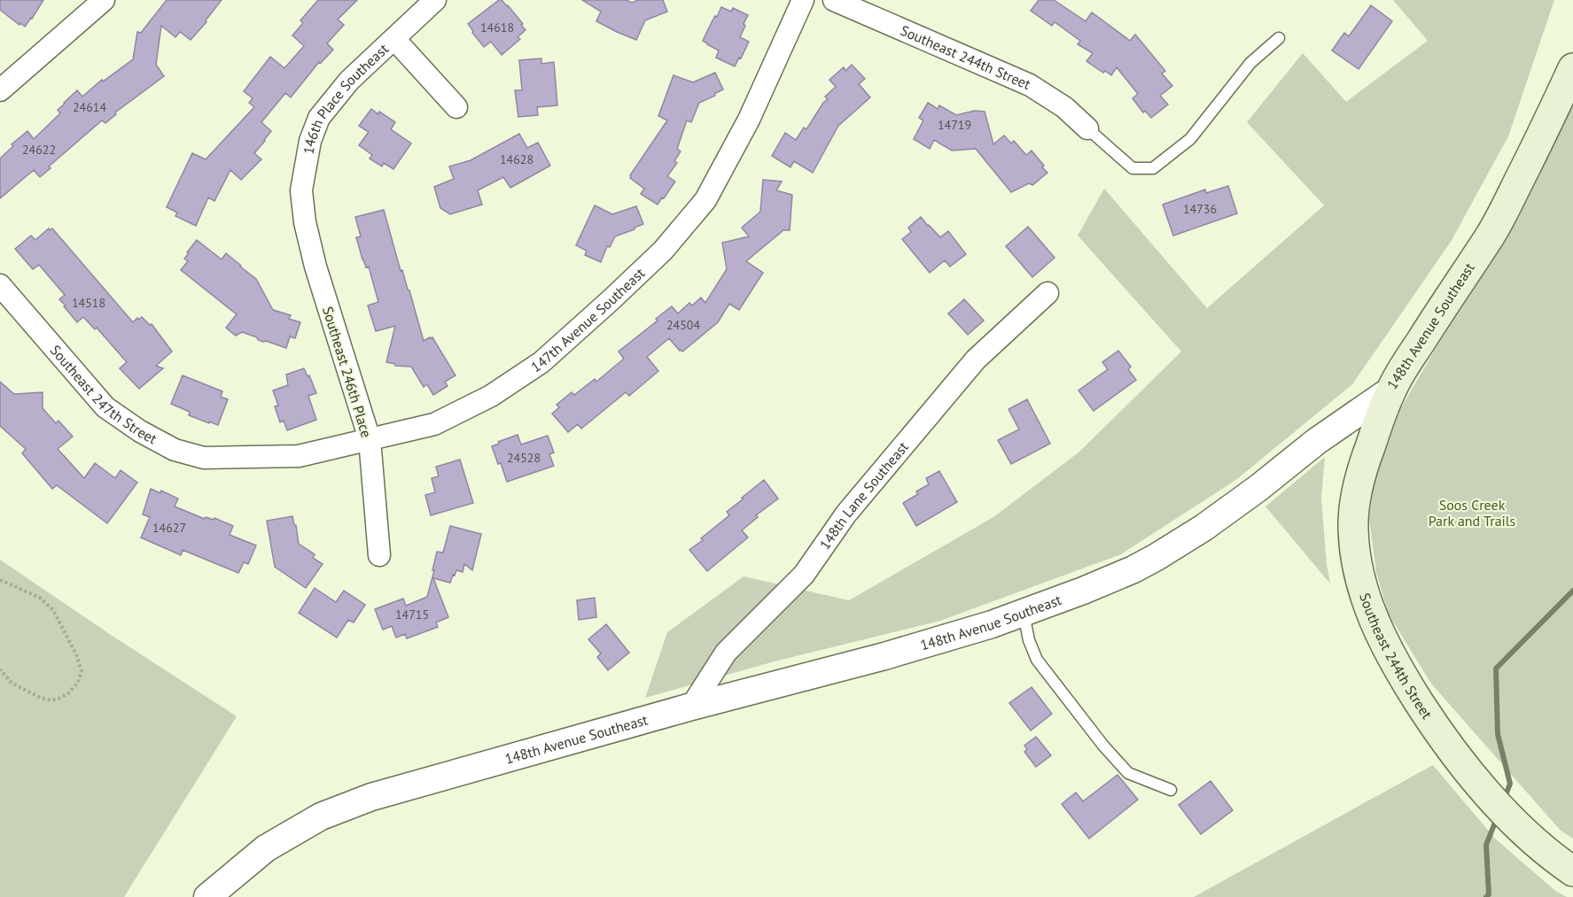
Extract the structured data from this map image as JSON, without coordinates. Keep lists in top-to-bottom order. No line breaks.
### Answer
{"streets":{"main road":["Southeast 244th Street","148th Avenue Southeast"],"street":["146th Place Southeast","147th Avenue Southeast","Southeast 246th Place","Southeast 247th Street","148th Lane Southeast"]},"crossings":[["Southeast 244th Street","148th Avenue Southeast"],["146th Place Southeast","Southeast 246th Place"],["147th Avenue Southeast","Southeast 246th Place"],["147th Avenue Southeast","Southeast 247th Street"],["148th Avenue Southeast","148th Lane Southeast"]],"parks":["Soos Creek Park and Trails"],"house_numbers":["14618","24614","14719","24622","14628","14736","14518","24504","24528","14627","14715"]}
